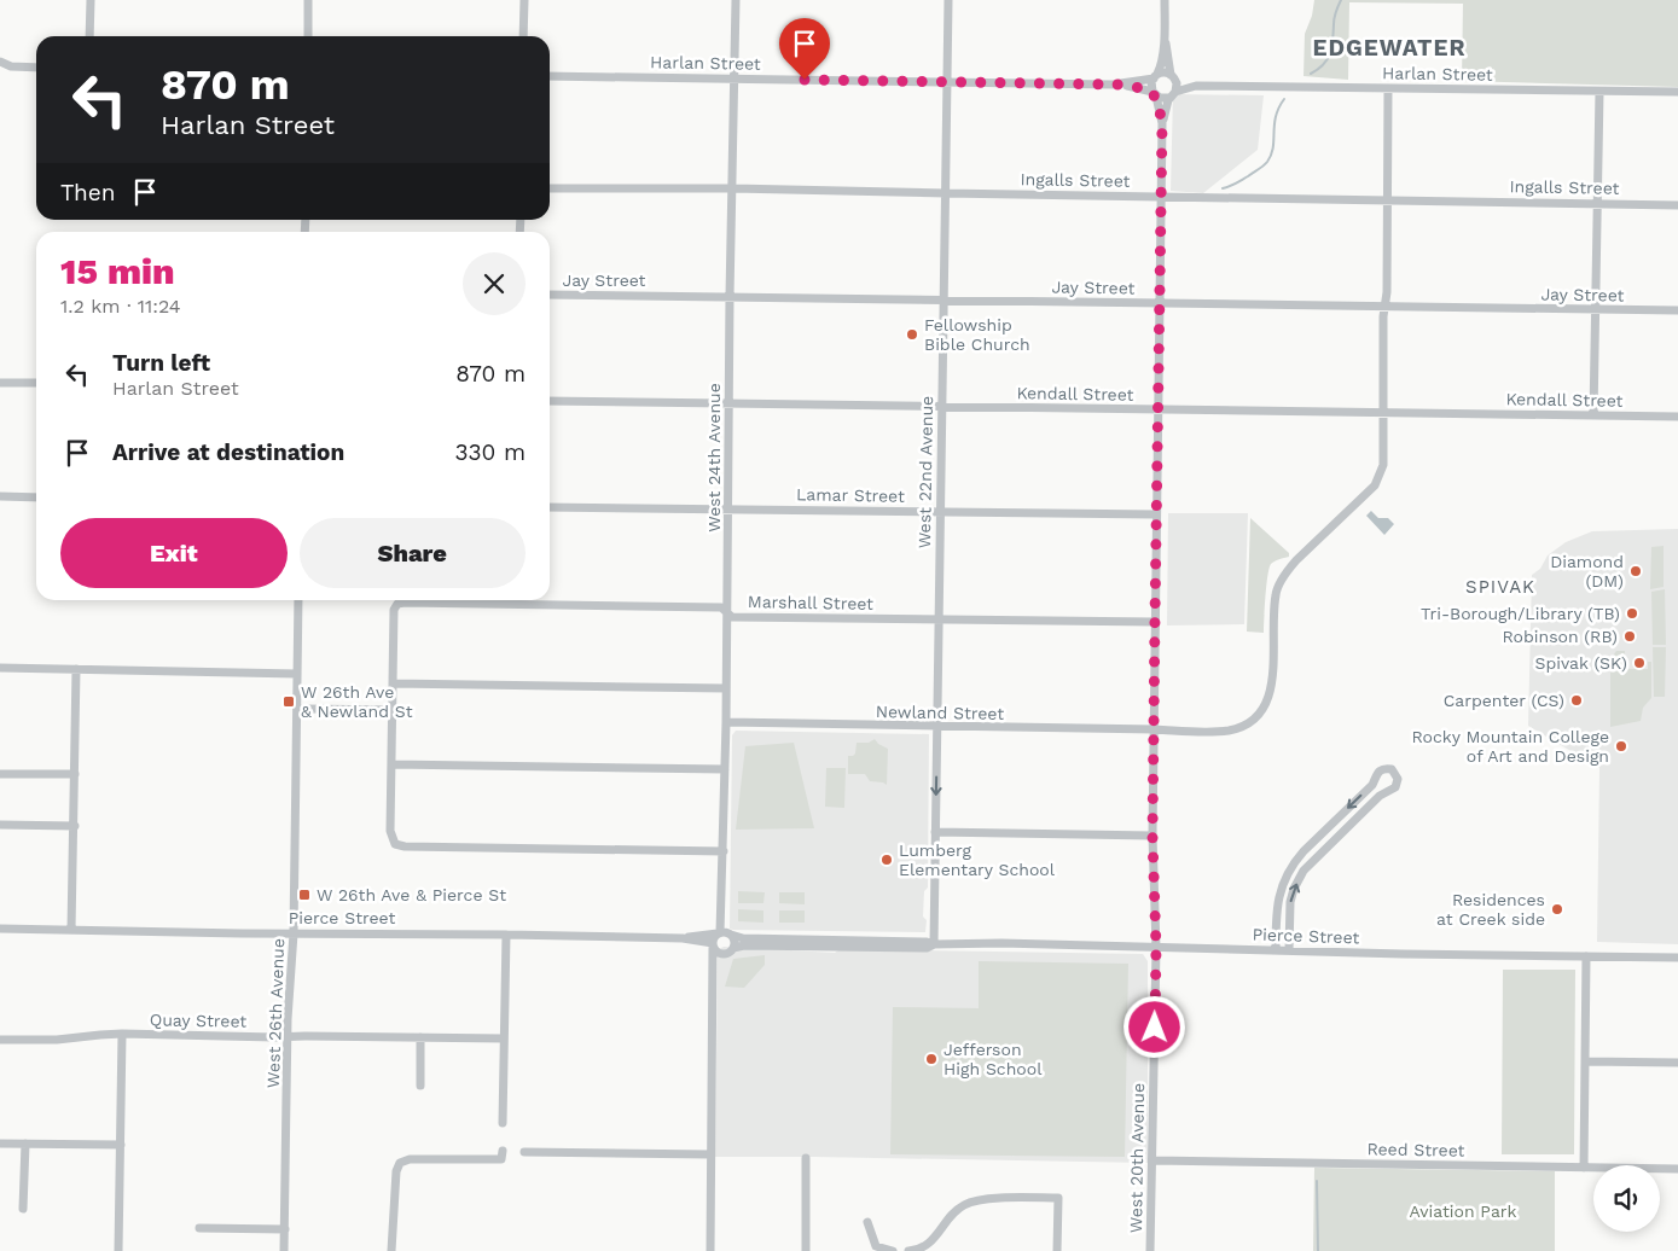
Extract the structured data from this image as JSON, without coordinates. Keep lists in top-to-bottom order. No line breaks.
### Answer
{"streets":{"street":["Harlan Street","Ingalls Street","Jay Street","Kendall Street","West 24th Avenue","West 22nd Avenue","Lamar Street","Marshall Street","Newland Street","Pierce Street","West 26th Avenue","Quay Street","Reed Street","West 20th Avenue"]},"crossings":[["Harlan Street","West 24th Avenue"],["Harlan Street","West 22nd Avenue"],["Harlan Street","West 20th Avenue"],["Ingalls Street","West 24th Avenue"],["Ingalls Street","West 22nd Avenue"],["Ingalls Street","West 20th Avenue"],["Jay Street","West 24th Avenue"],["Jay Street","West 22nd Avenue"],["Jay Street","West 20th Avenue"],["Kendall Street","West 24th Avenue"],["Kendall Street","West 22nd Avenue"],["Kendall Street","Newland Street"],["Kendall Street","West 20th Avenue"],["West 24th Avenue","Lamar Street"],["West 24th Avenue","Marshall Street"],["West 24th Avenue","Newland Street"],["West 24th Avenue","Pierce Street"],["West 22nd Avenue","Lamar Street"],["West 22nd Avenue","Marshall Street"],["West 22nd Avenue","Newland Street"],["West 22nd Avenue","Pierce Street"],["Lamar Street","West 20th Avenue"],["Marshall Street","West 20th Avenue"],["Newland Street","West 20th Avenue"],["Pierce Street","West 26th Avenue"],["Pierce Street","West 20th Avenue"],["West 26th Avenue","Quay Street"],["Reed Street","West 20th Avenue"]],"districts":["EDGEWATER","SPIVAK"],"parks":["Aviation Park"],"places":{"other":["Fellowship Bible Church","Diamond (DM)","Tri-Borough/Library (TB)","Robinson (RB)","Spivak (SK)","Carpenter (CS)","Rocky Mountain College of Art and Design","Lumberg Elementary School","Residences at Creek side","Jefferson High School"],"transit":["W 26th Ave & Newland St","W 26th Ave & Pierce St"]},"page":{"turn":["870 m","Harlan Street"],"then":"Then","heading":["15 min","1.2 km · 11:24"],"list":[{"name":"Turn left","note":"Harlan Street","value":"870 m"},{"name":"Arrive at destination","value":"330 m"}],"buttons":["Exit","Share"]}}
